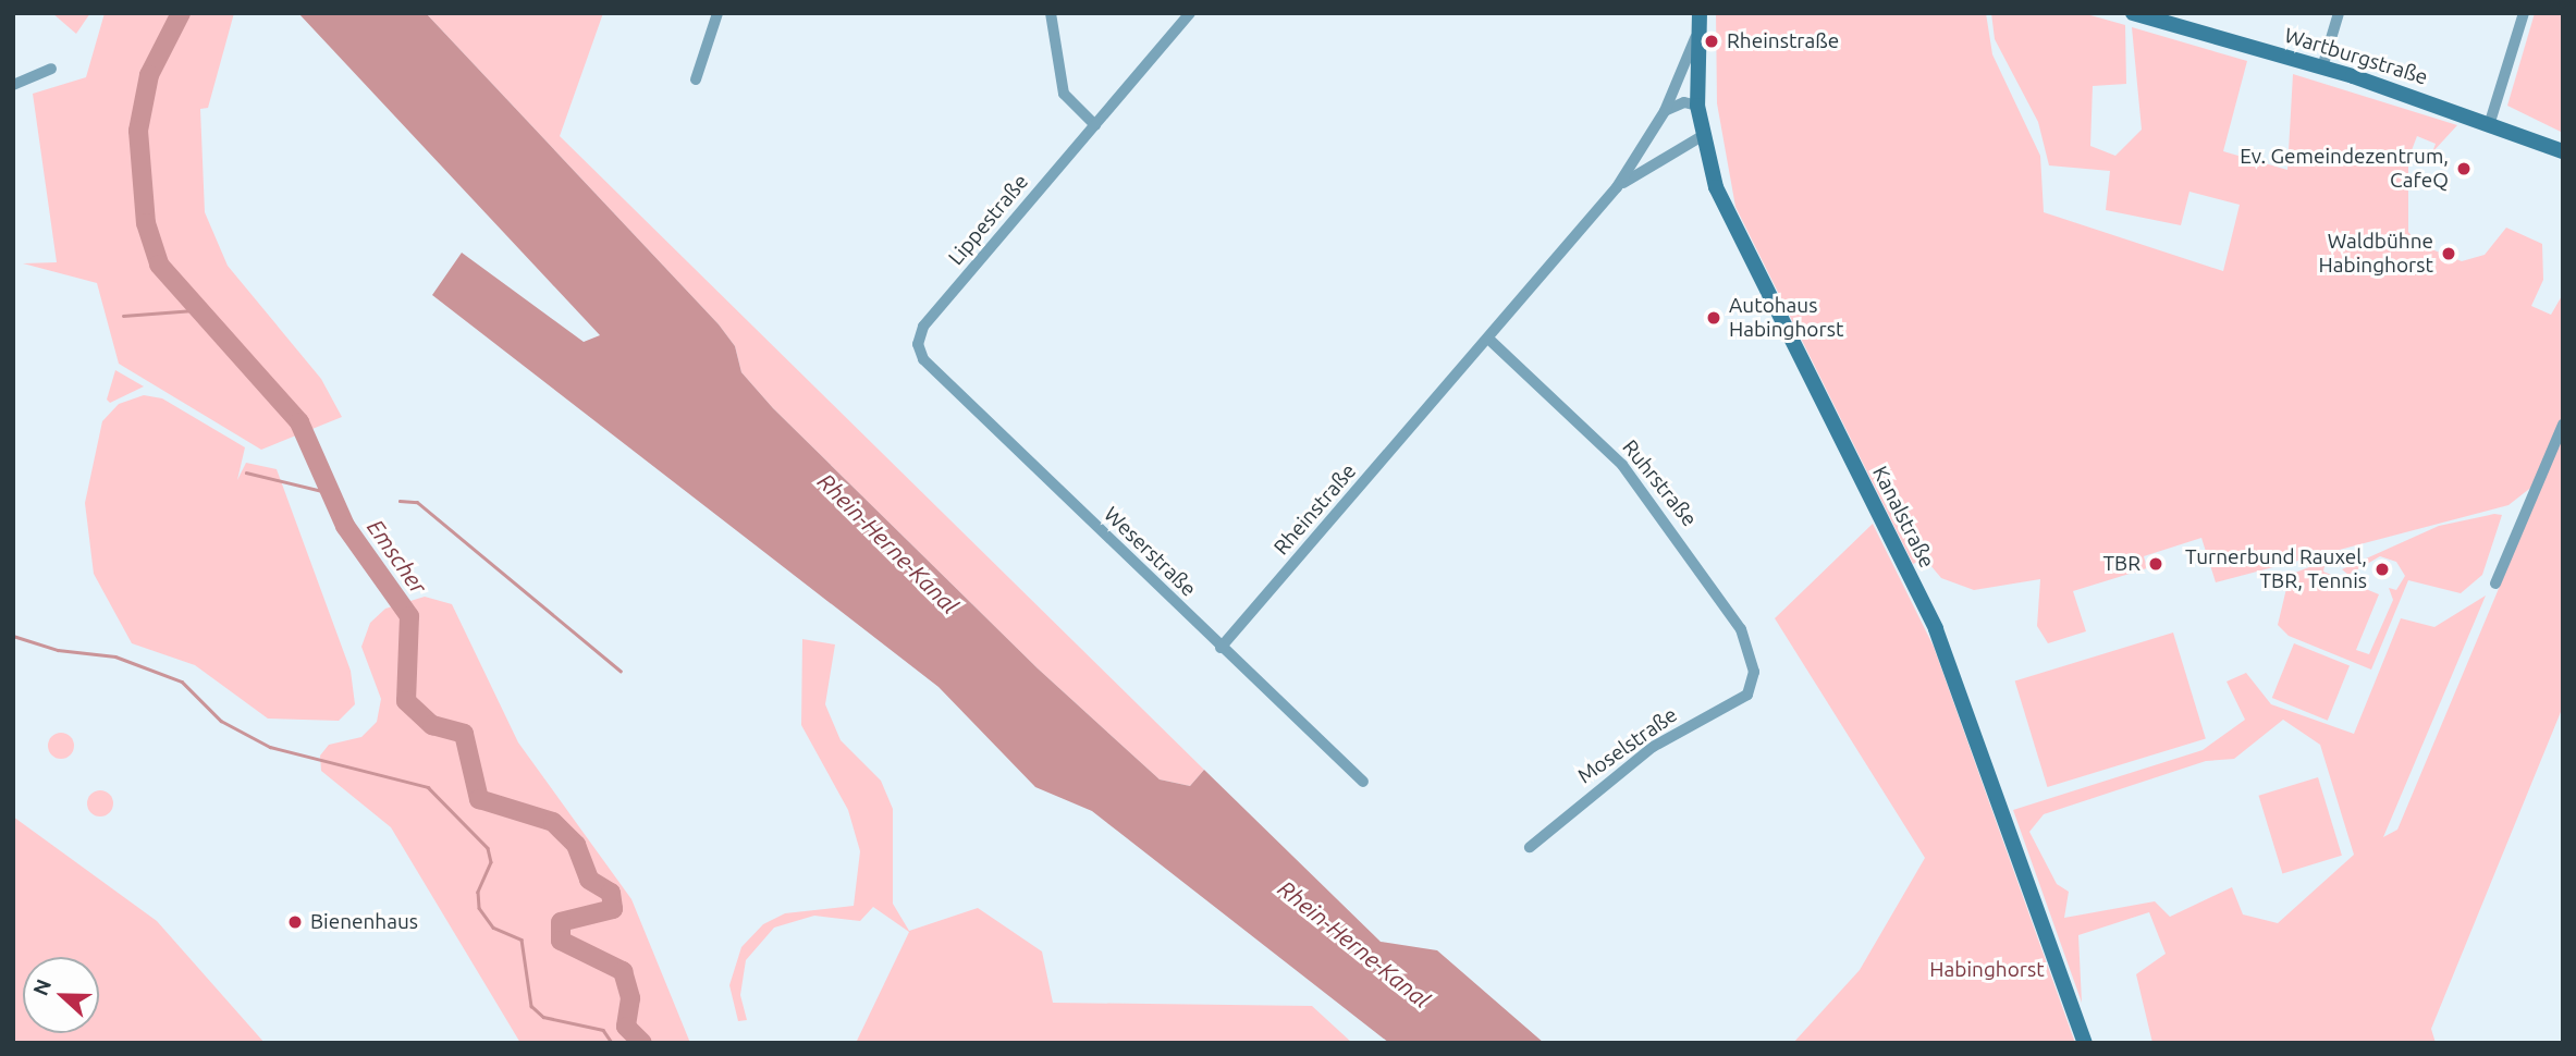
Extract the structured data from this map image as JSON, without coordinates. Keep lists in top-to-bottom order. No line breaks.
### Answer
{"streets":{"main road":["Wartburgstraße","Kanalstraße"],"street":["Lippestraße","Ruhrstraße","Rheinstraße","Weserstraße","Moselstraße"]},"crossings":[["Lippestraße","Weserstraße"],["Ruhrstraße","Rheinstraße"],["Ruhrstraße","Moselstraße"],["Rheinstraße","Kanalstraße"],["Rheinstraße","Weserstraße"]],"water":["Rhein-Herne-Kanal","Emscher"],"parks":["Habinghorst"],"places":["Rheinstraße","Ev. Gemeindezentrum, CafeQ","Waldbühne Habinghorst","Autohaus Habinghorst","TBR","Turnerbund Rauxel, TBR, Tennis","Bienenhaus"],"north":"left"}
